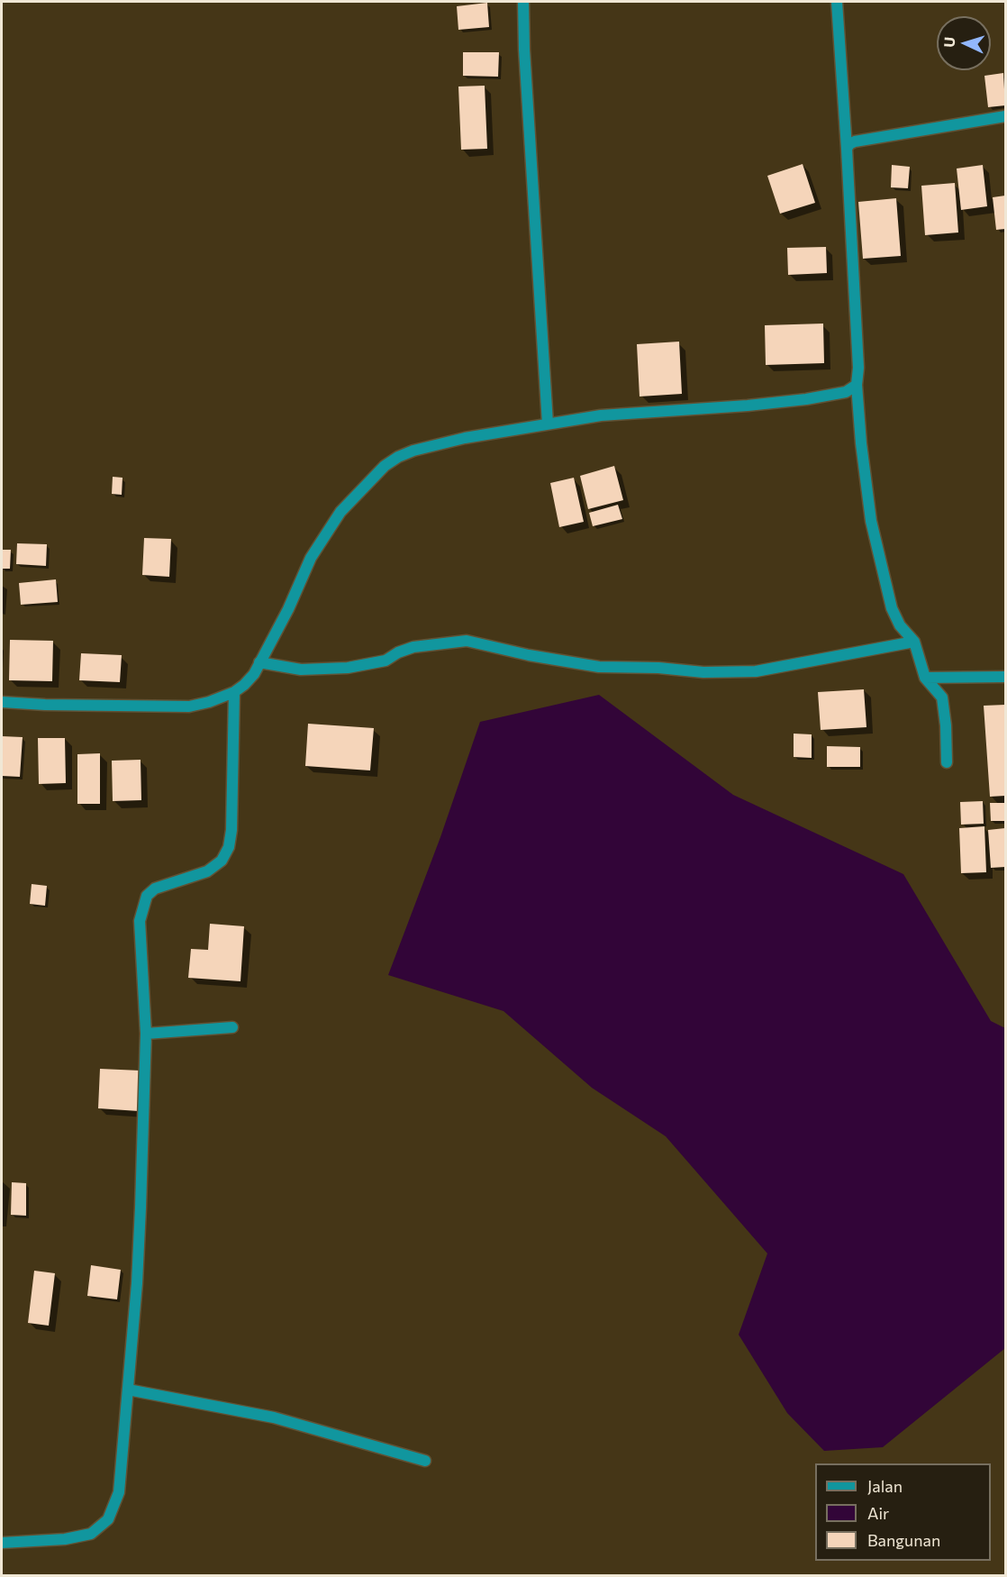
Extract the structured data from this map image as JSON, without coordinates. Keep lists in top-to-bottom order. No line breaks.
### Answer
{"legend":["Jalan","Air","Bangunan"],"north":"left"}
